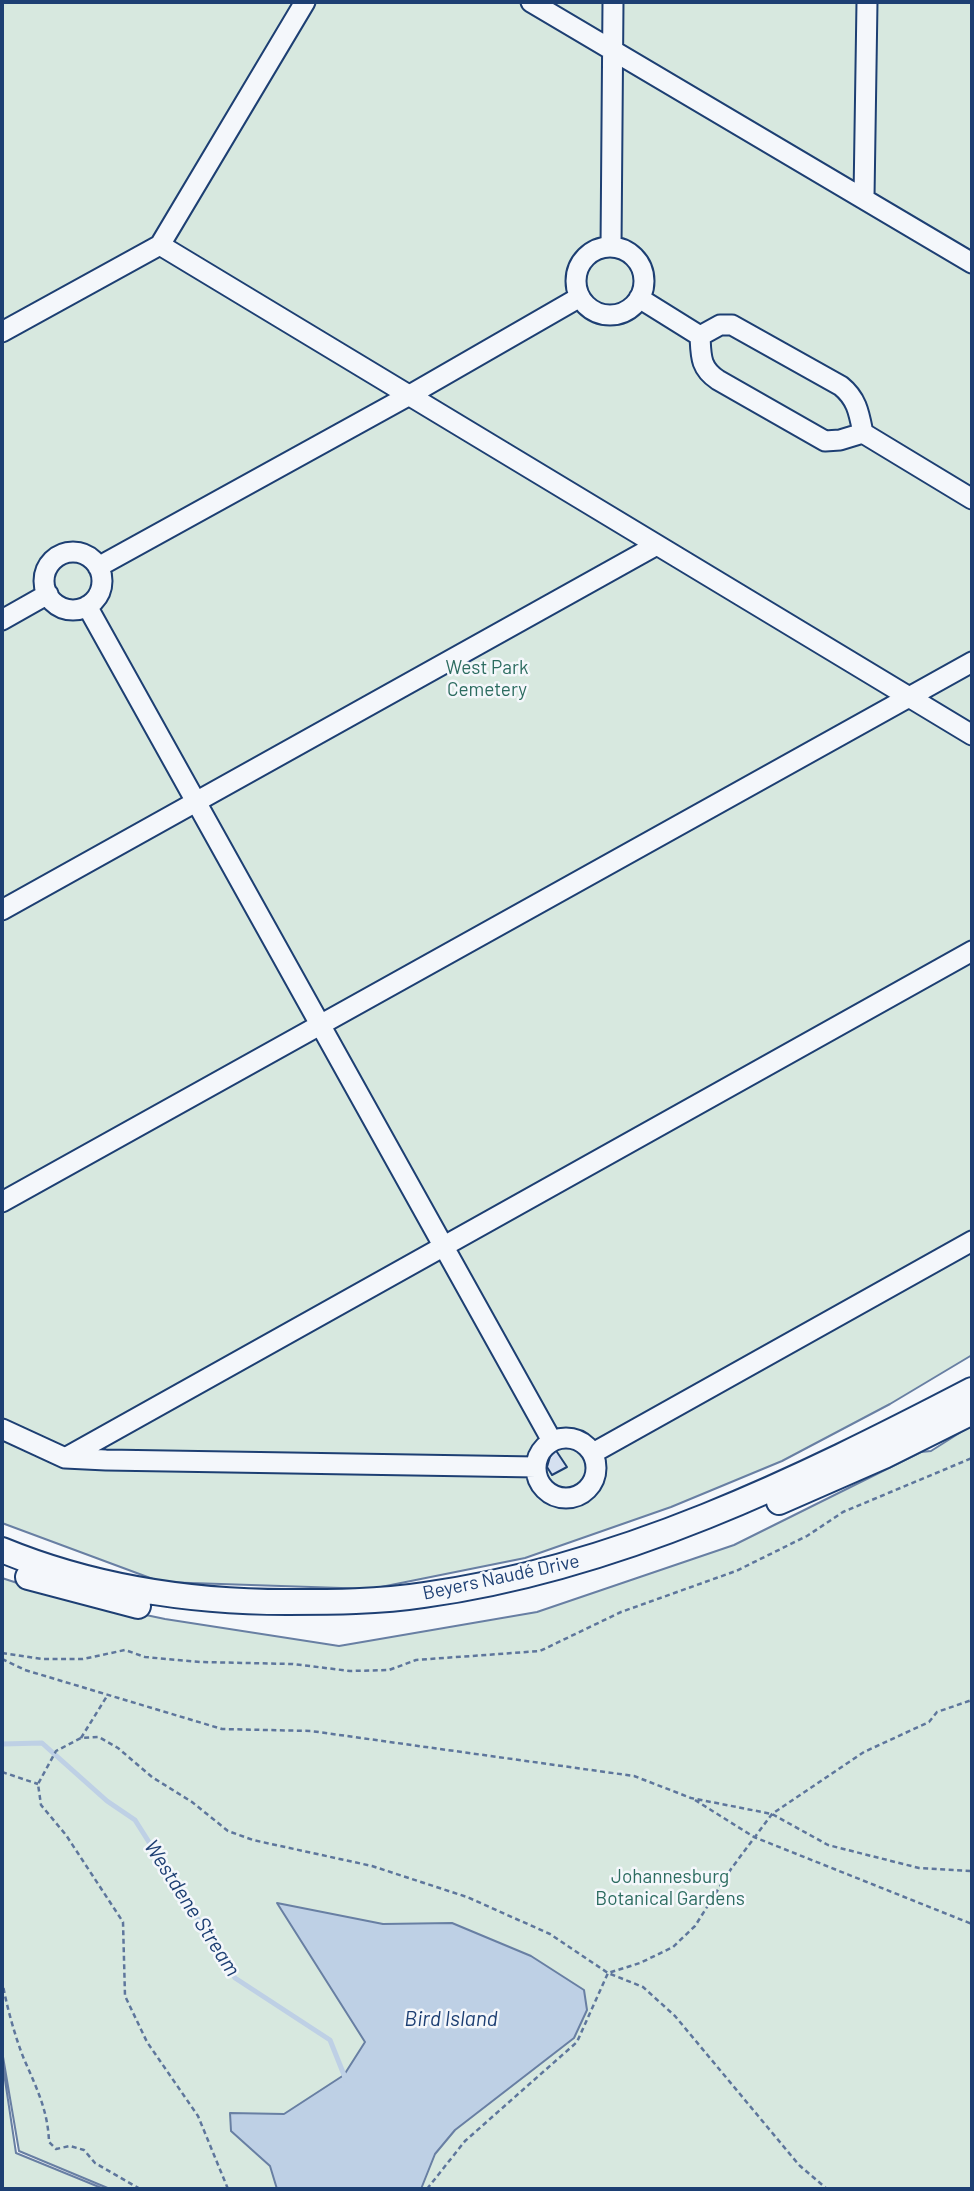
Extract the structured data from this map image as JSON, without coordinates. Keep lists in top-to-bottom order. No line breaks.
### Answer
{"streets":{"main road":["Beyers Naudé Drive"]},"water":["Westdene Stream","Bird Island"],"parks":["West Park Cemetery","Johannesburg Botanical Gardens"]}
